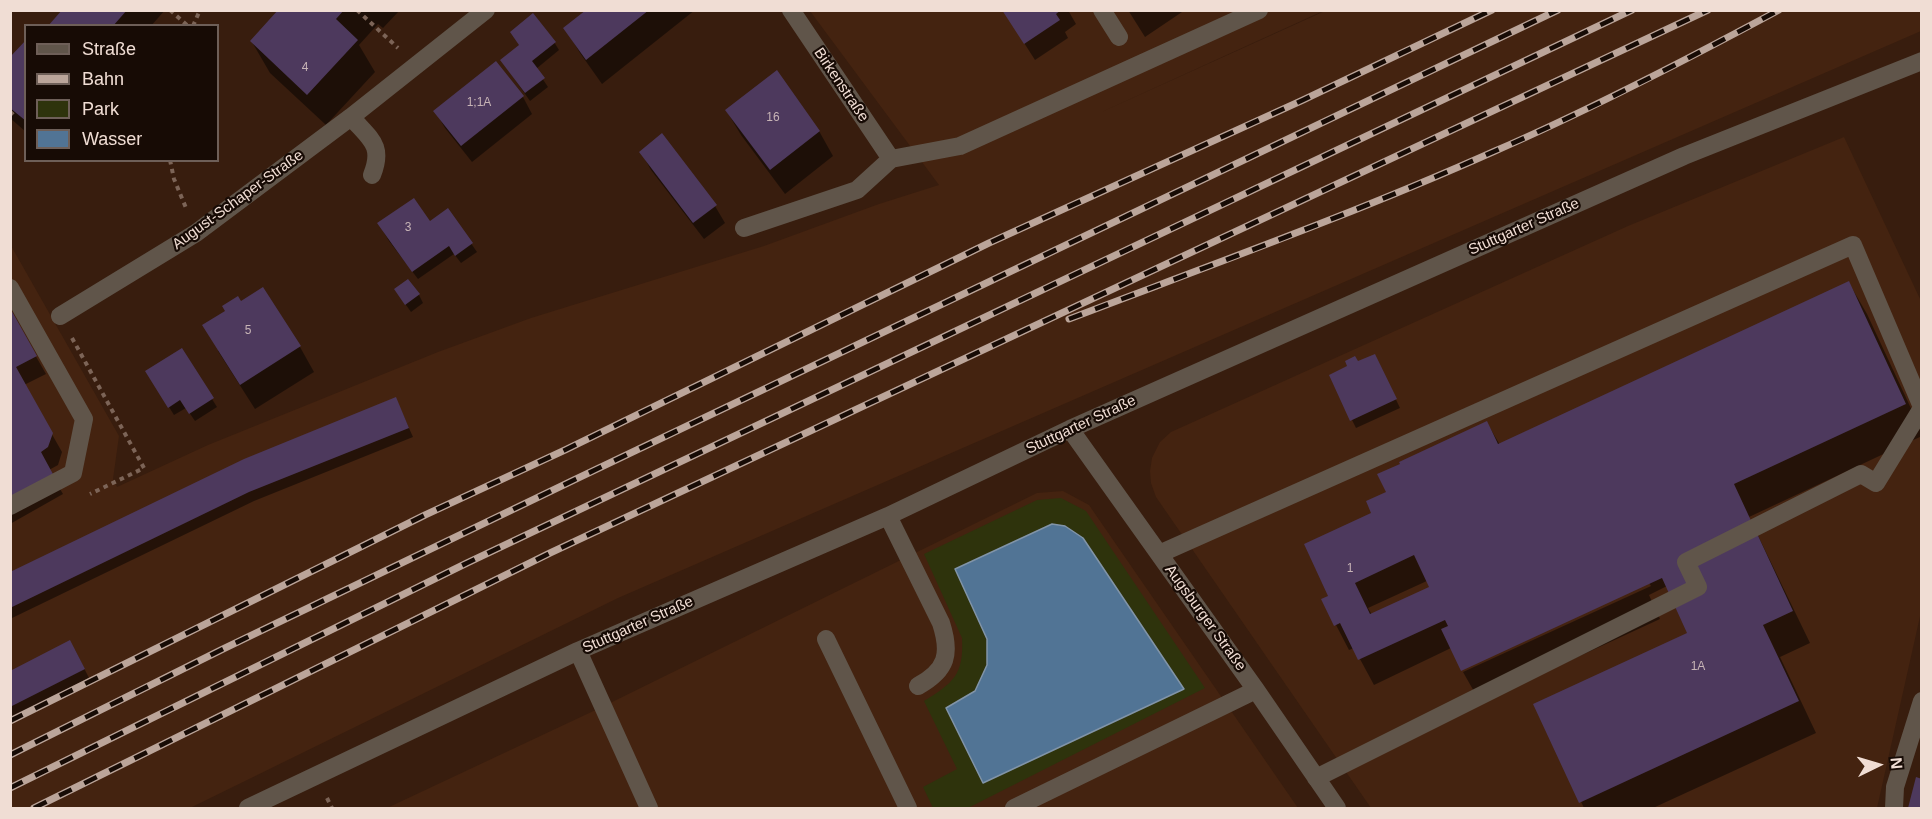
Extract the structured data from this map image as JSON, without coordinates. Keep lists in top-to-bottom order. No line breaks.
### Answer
{"streets":{"street":["Birkenstraße","August-Schaper-Straße","Stuttgarter Straße","Augsburger Straße"]},"crossings":[["Stuttgarter Straße","Augsburger Straße"]],"house_numbers":["4","1;1A","16","3","5","1","1A"],"legend":["Straße","Bahn","Park","Wasser"],"north":"right"}
